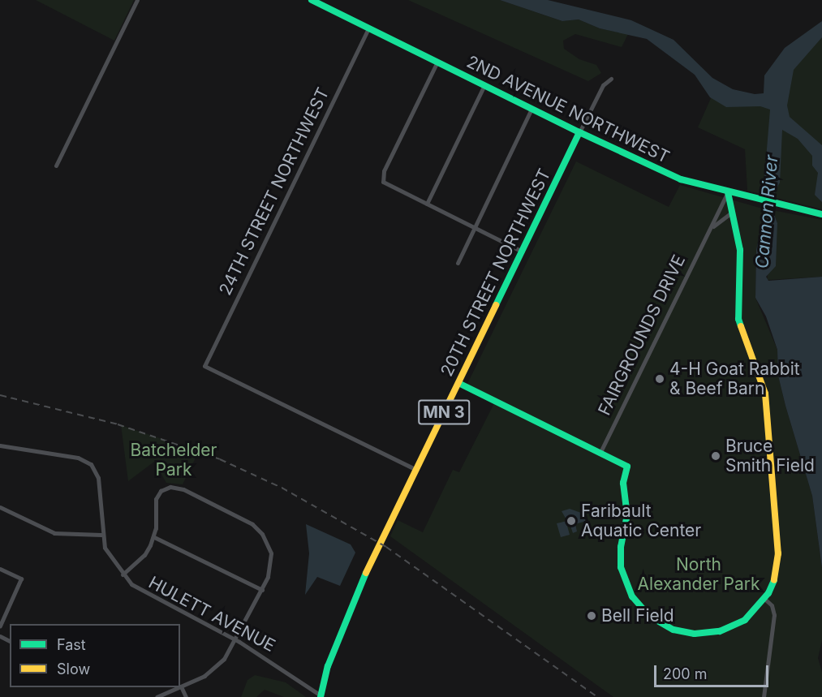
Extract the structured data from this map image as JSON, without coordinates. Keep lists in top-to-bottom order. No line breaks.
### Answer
{"streets":{"main road":["2ND AVENUE NORTHWEST","20TH STREET NORTHWEST","MN 3"],"street":["24TH STREET NORTHWEST","FAIRGROUNDS DRIVE","HULETT AVENUE"]},"crossings":[["2ND AVENUE NORTHWEST","24TH STREET NORTHWEST"],["2ND AVENUE NORTHWEST","20TH STREET NORTHWEST"],["2ND AVENUE NORTHWEST","FAIRGROUNDS DRIVE"],["24TH STREET NORTHWEST","20TH STREET NORTHWEST"],["20TH STREET NORTHWEST","HULETT AVENUE"]],"water":["Cannon River"],"parks":["Batchelder Park","North Alexander Park"],"places":["4-H Goat Rabbit & Beef Barn","Bruce Smith Field","Faribault Aquatic Center","Bell Field"],"legend":["Fast","Slow"],"scale_bar":"200 m"}
